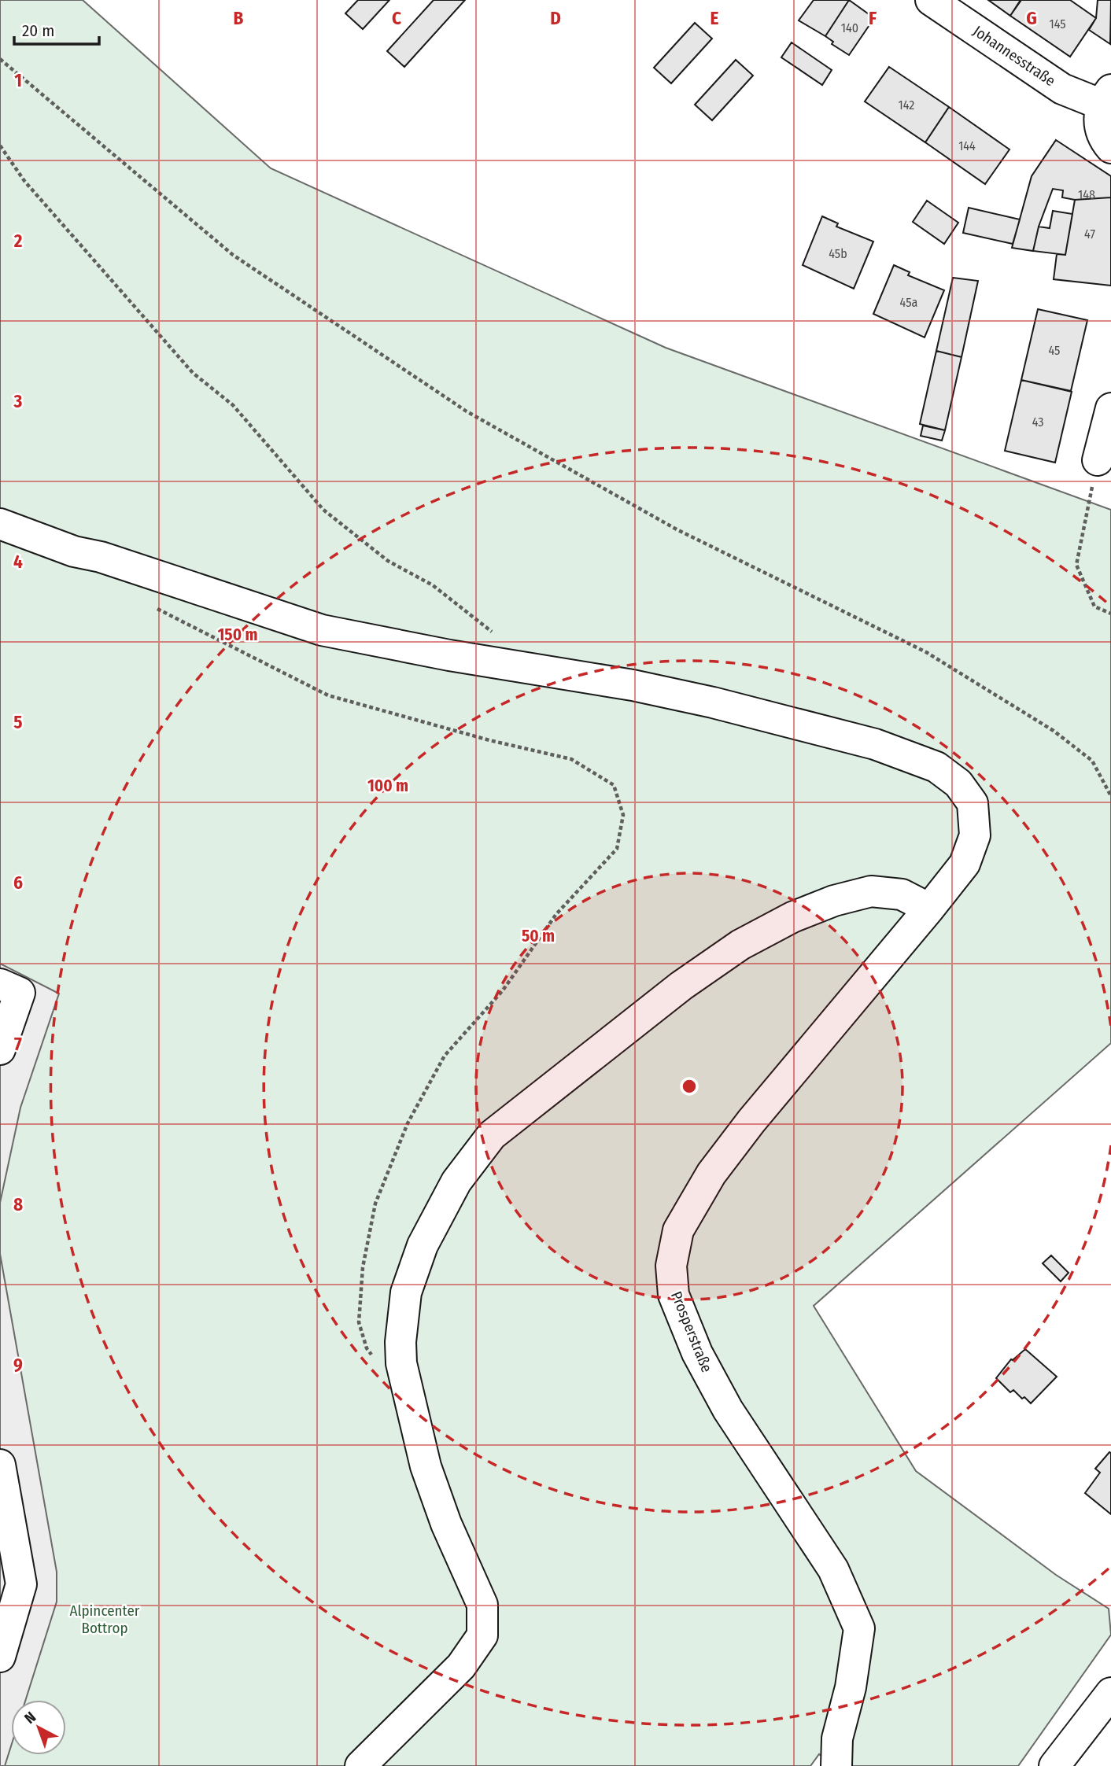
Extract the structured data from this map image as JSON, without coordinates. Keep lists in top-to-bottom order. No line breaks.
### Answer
{"streets":{"street":["Johannesstraße","Prosperstraße"]},"parks":["Alpincenter Bottrop"],"house_numbers":["145","140","142","144","148","47","45b","45a","45","43"],"scale_bar":"20 m","north":"top left","grid":{"columns":["B","C","D","E","F","G"],"rows":["1","2","3","4","5","6","7","8","9"]},"rings":["150 m","100 m","50 m"]}
